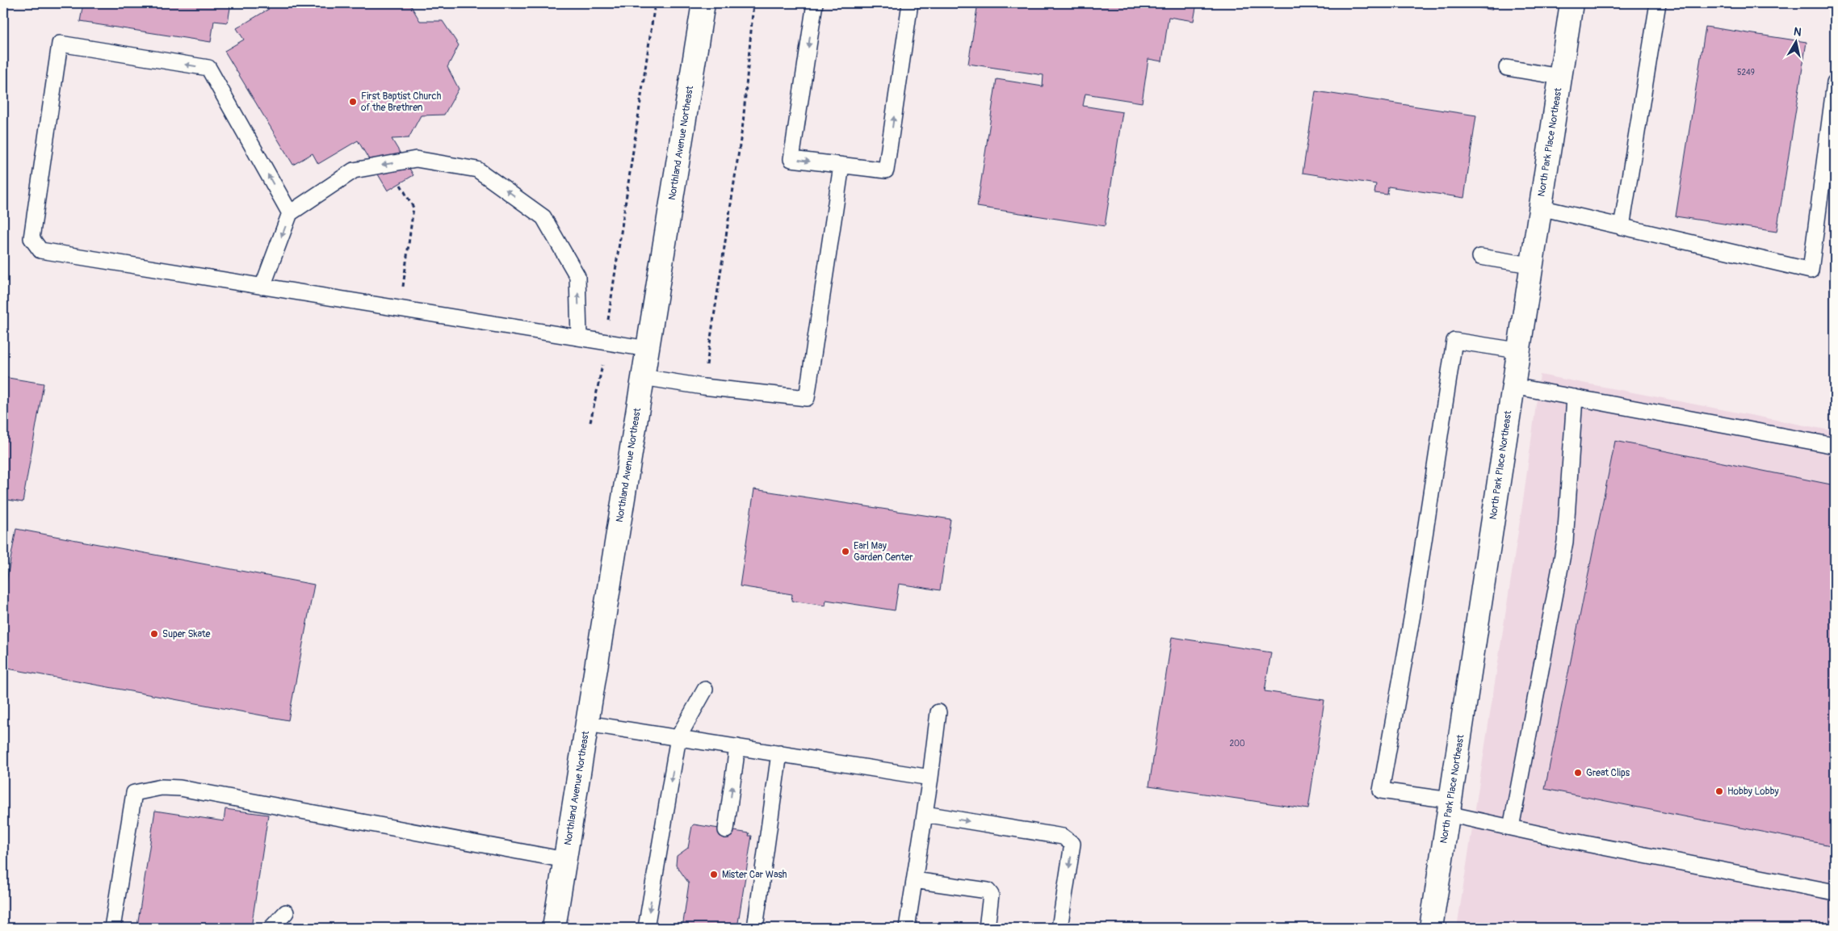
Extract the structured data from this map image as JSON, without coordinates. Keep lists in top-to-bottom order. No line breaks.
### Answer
{"streets":{"street":["North Park Place Northeast","Northland Avenue Northeast"]},"places":["First Baptist Church of the Brethren","Earl May Garden Center","Super Skate","Great Clips","Hobby Lobby","Mister Car Wash"],"house_numbers":["5249","200"],"north":"top"}
